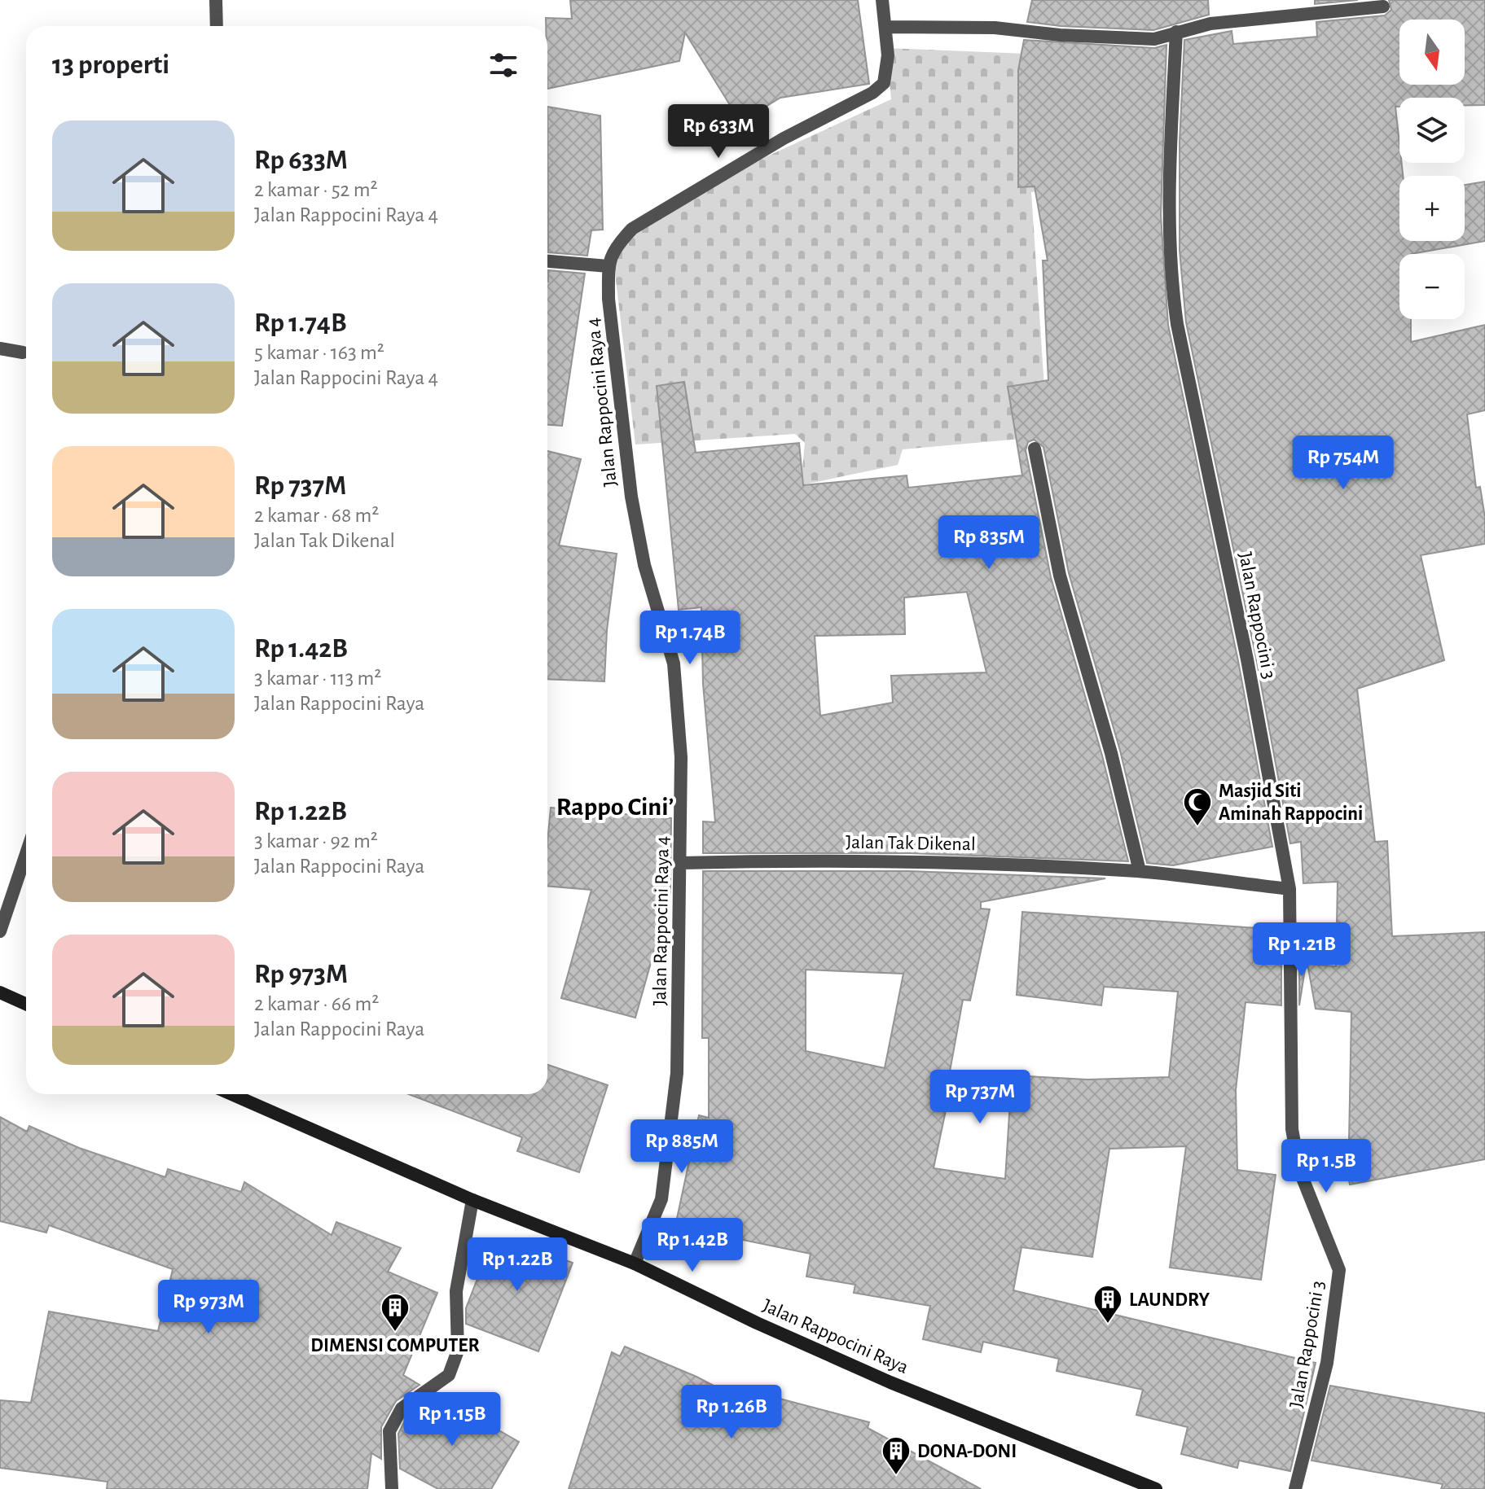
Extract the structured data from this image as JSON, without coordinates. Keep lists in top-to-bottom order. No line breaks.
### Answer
{"streets":{"main road":["Jalan Rappocini Raya"],"street":["Jalan Rappocini Raya 4","Jalan Rappocini 3","Jalan Tak Dikenal"]},"crossings":[["Jalan Rappocini Raya 4","Jalan Tak Dikenal"],["Jalan Rappocini Raya 4","Jalan Rappocini Raya"],["Jalan Rappocini 3","Jalan Tak Dikenal"]],"districts":["Rappo Ciniʼ"],"places":{"mosque":["Masjid Siti Aminah Rappocini"],"building":["LAUNDRY","DIMENSI COMPUTER","DONA-DONI"]},"north":"bottom","page":{"map_buttons":["+","−"],"heading":"13 properti","price":["Rp 633M","Rp 754M","Rp 835M","Rp 1.74B","Rp 1.21B","Rp 737M","Rp 885M","Rp 1.5B","Rp 1.42B","Rp 1.22B","Rp 973M","Rp 1.26B","Rp 1.15B"],"list":[{"name":"Rp 633M","note":"2 kamar · 52 m² · Jalan Rappocini Raya 4"},{"name":"Rp 1.74B","note":"5 kamar · 163 m² · Jalan Rappocini Raya 4"},{"name":"Rp 737M","note":"2 kamar · 68 m² · Jalan Tak Dikenal"},{"name":"Rp 1.42B","note":"3 kamar · 113 m² · Jalan Rappocini Raya"},{"name":"Rp 1.22B","note":"3 kamar · 92 m² · Jalan Rappocini Raya"},{"name":"Rp 973M","note":"2 kamar · 66 m² · Jalan Rappocini Raya"}]}}
